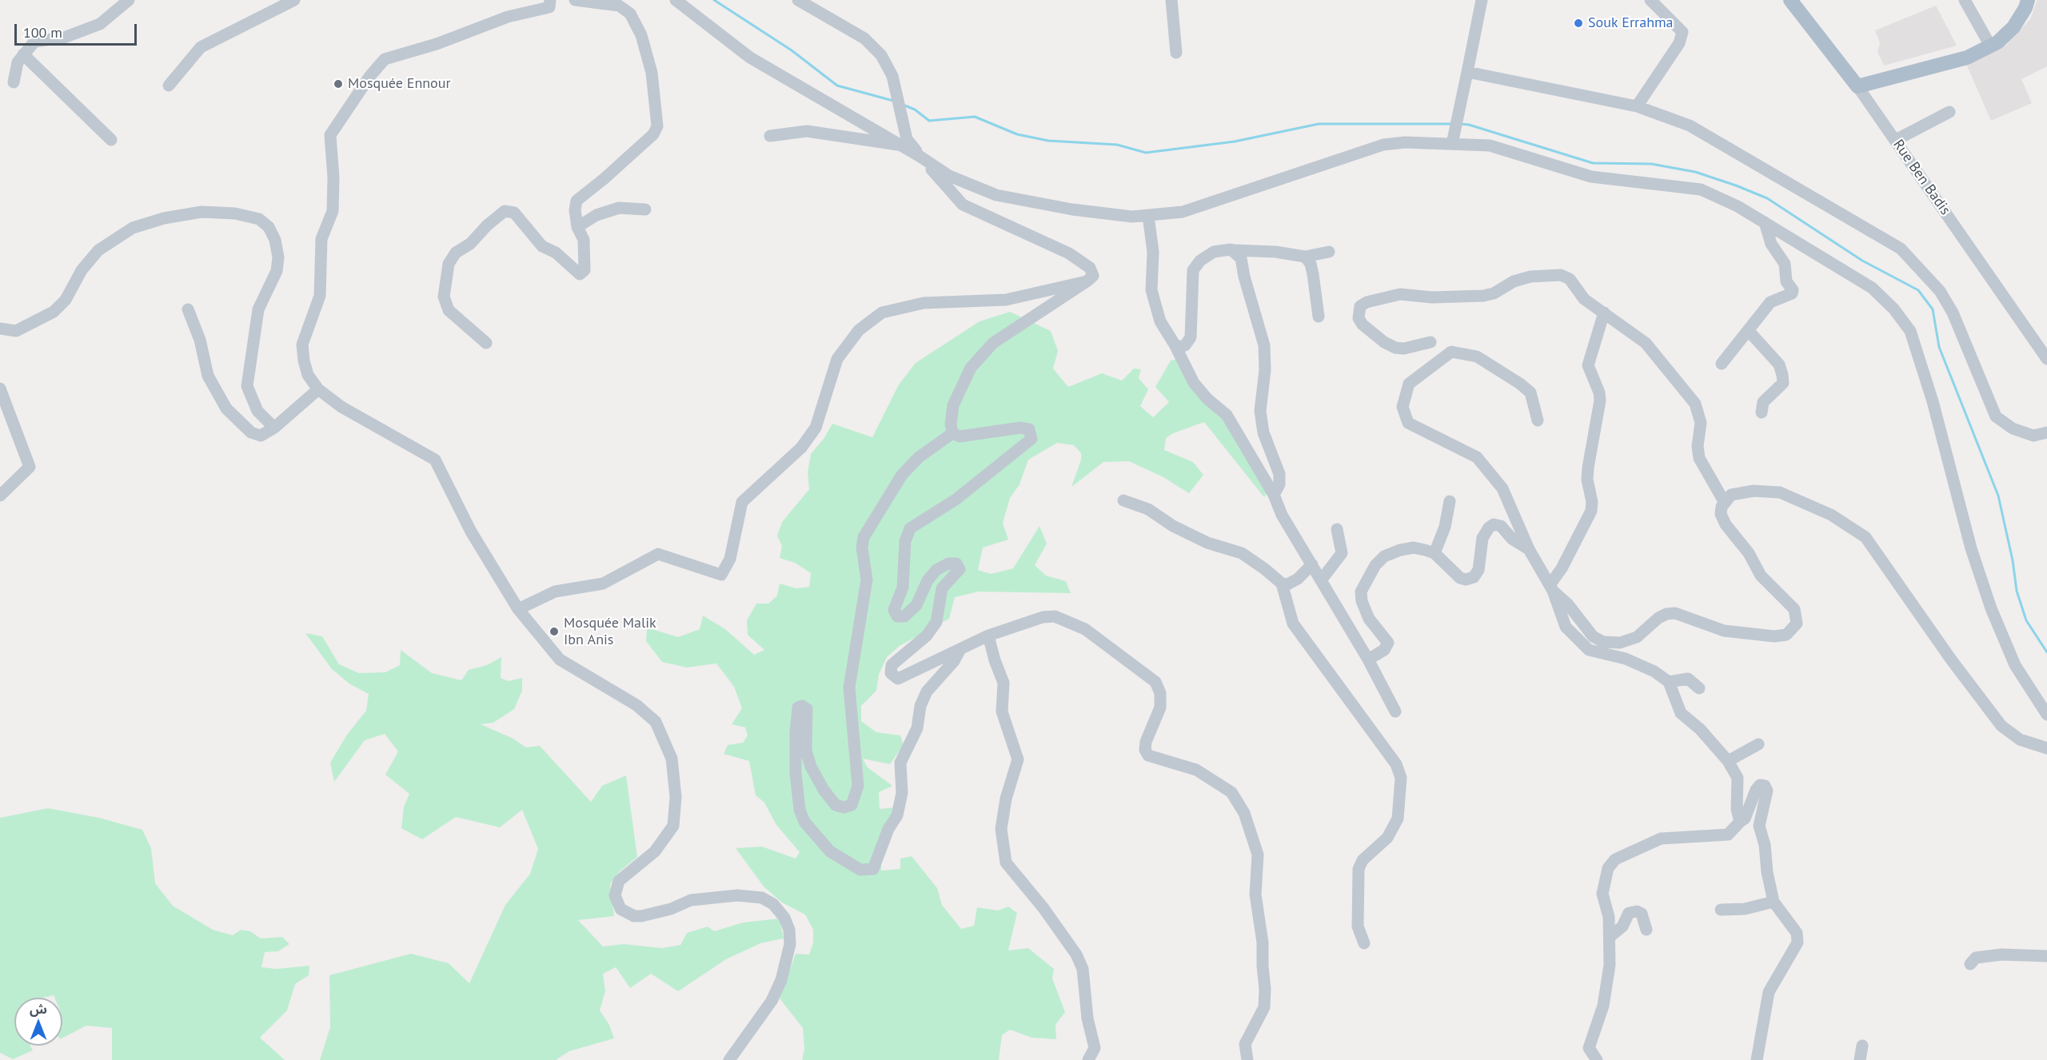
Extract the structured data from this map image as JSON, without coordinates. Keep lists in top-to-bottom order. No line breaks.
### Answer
{"streets":{"main road":["Rue Ben Badis"]},"places":["Souk Errahma","Mosquée Ennour","Mosquée Malik Ibn Anis"],"scale_bar":"100 m","north":"top"}
